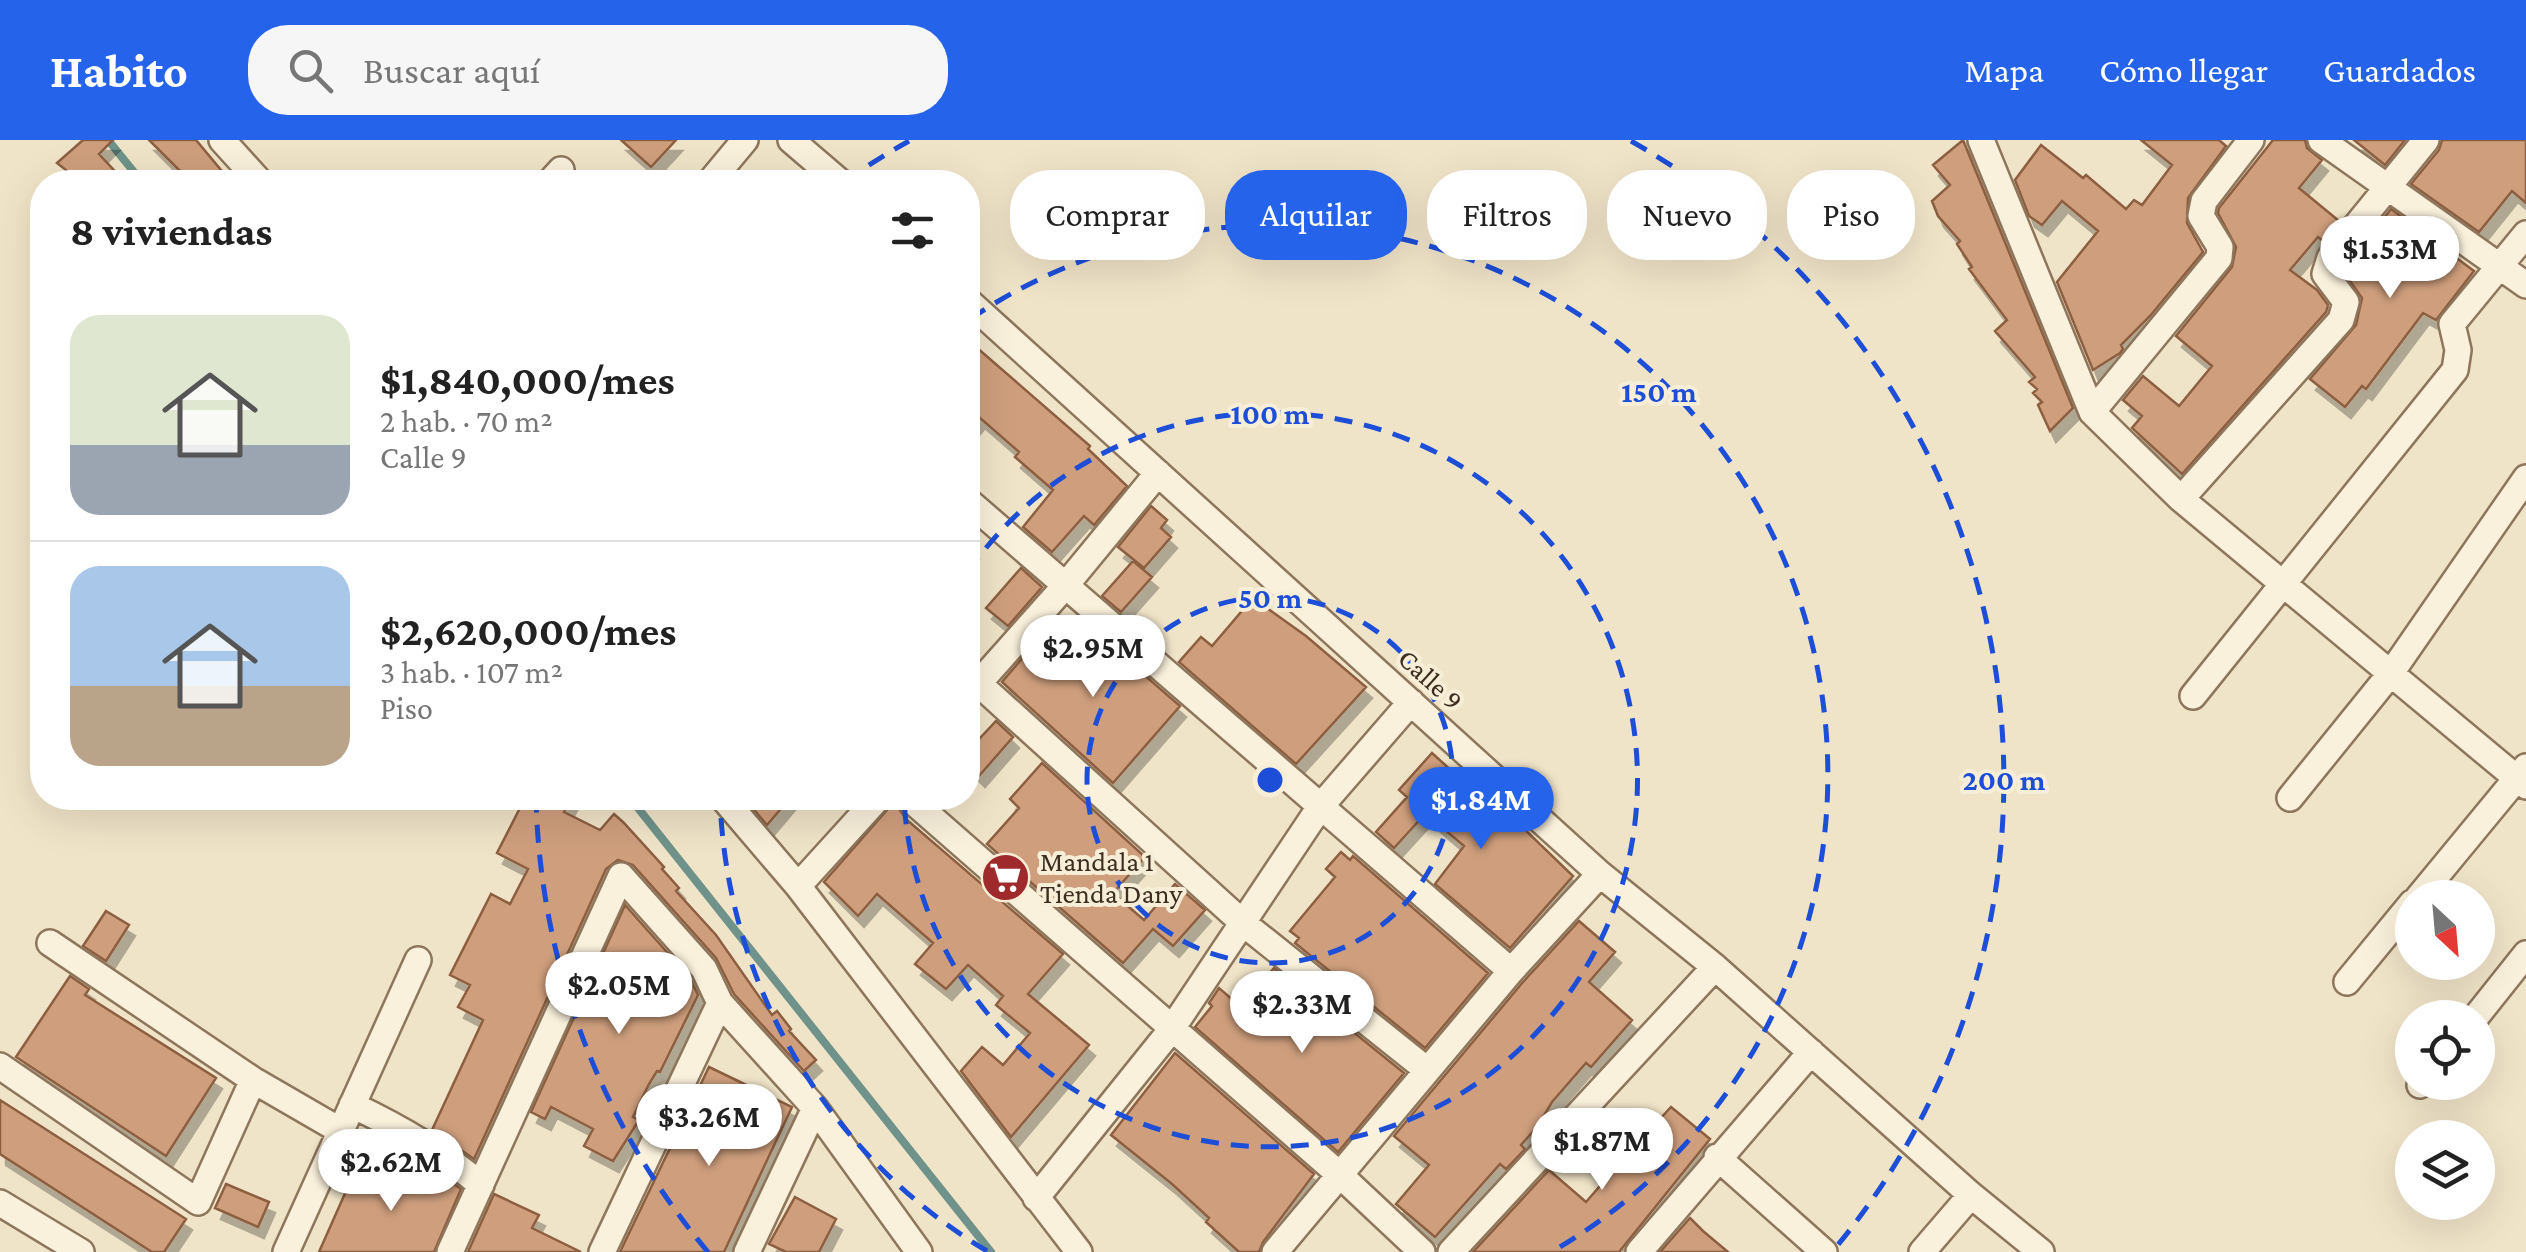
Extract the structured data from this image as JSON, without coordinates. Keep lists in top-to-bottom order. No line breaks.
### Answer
{"streets":{"street":["Calle 9"]},"places":{"supermarket":["Mandala 1 Tienda Dany"]},"north":"bottom right","page":{"header":"Habito","search":"Buscar aquí","nav":["Mapa","Cómo llegar","Guardados"],"chip":["Comprar","Alquilar","Filtros","Nuevo","Piso"],"heading":"8 viviendas","price":["$1.53M","$2.95M","$1.84M","$2.05M","$2.33M","$3.26M","$1.87M","$2.62M"],"list":[{"name":"$1,840,000/mes","note":"2 hab. · 70 m² · Calle 9"},{"name":"$2,620,000/mes","note":"3 hab. · 107 m² · Piso"}]},"rings":["150 m","100 m","50 m","200 m"]}
